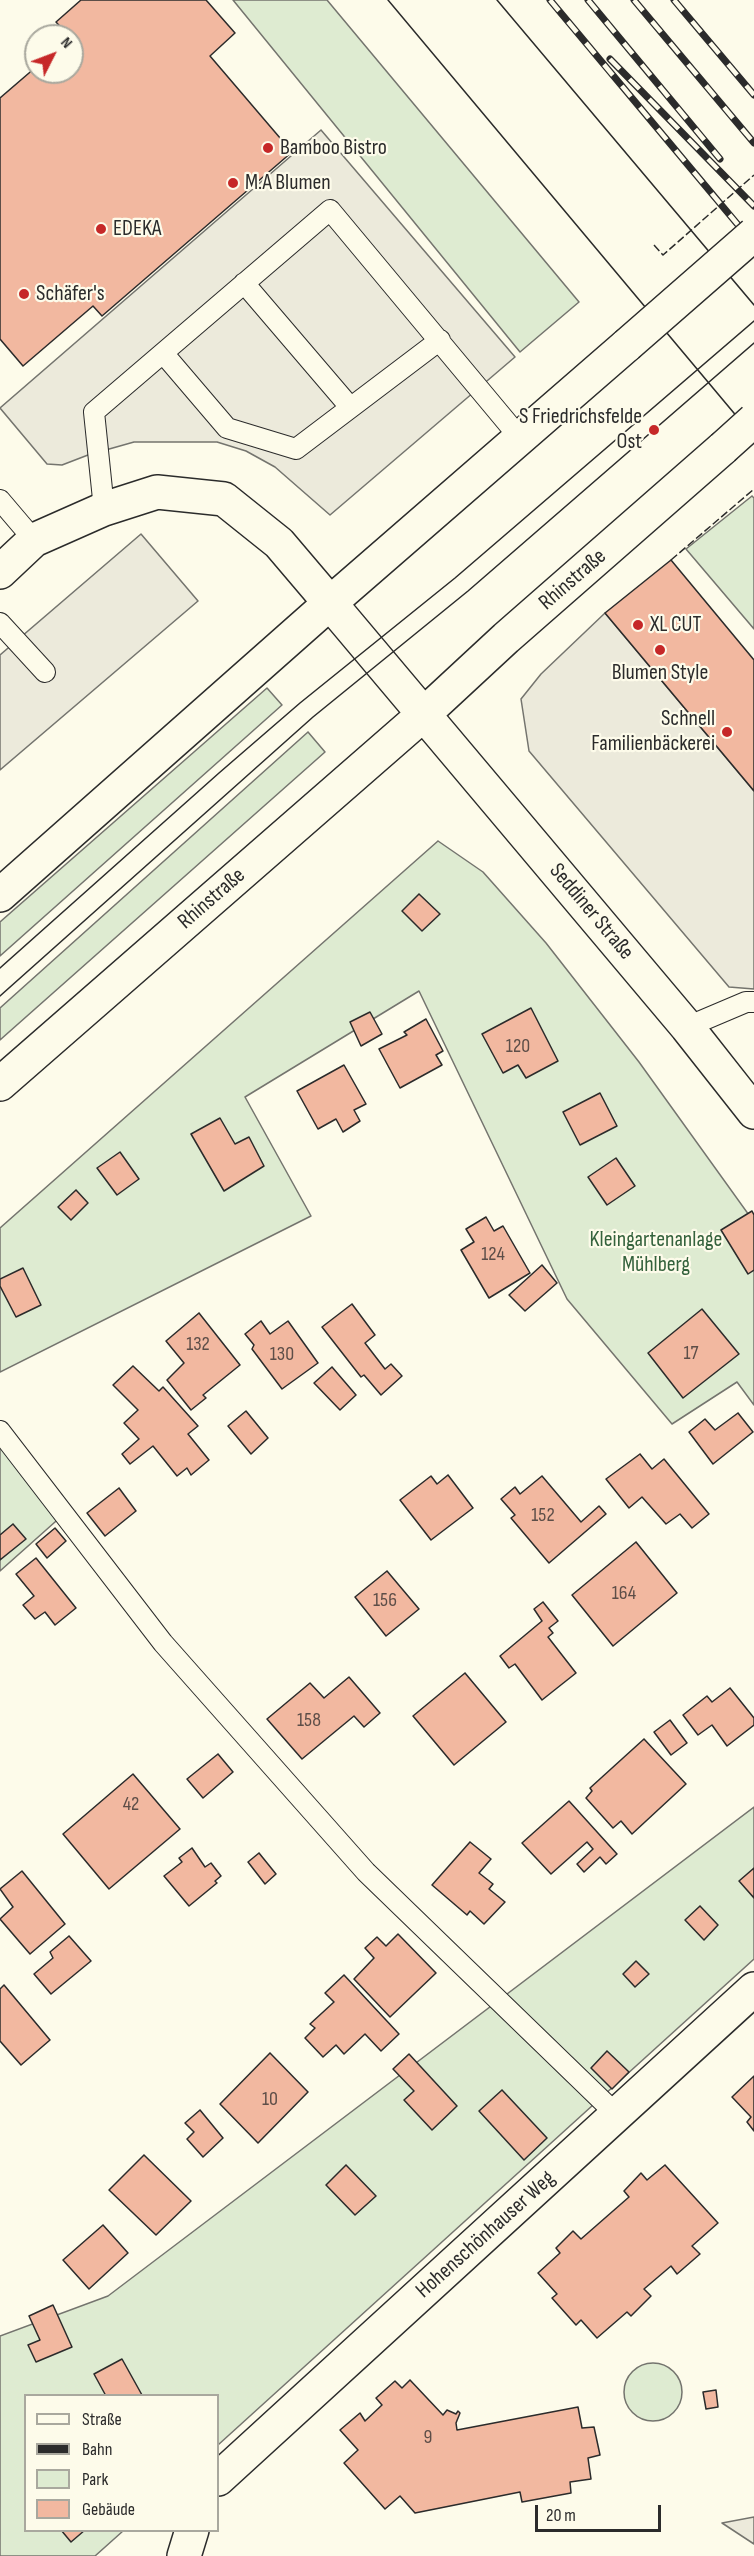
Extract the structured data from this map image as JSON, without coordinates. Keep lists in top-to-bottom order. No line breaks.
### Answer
{"streets":{"main road":["Rhinstraße","Seddiner Straße","Hohenschönhauser Weg"]},"crossings":[["Rhinstraße","Seddiner Straße"]],"parks":["Kleingartenanlage Mühlberg"],"places":["Bamboo Bistro","M.A Blumen","EDEKA","Schäfer's","S Friedrichsfelde Ost","XL CUT","Blumen Style","Schnell Familienbäckerei"],"house_numbers":["120","124","132","17","130","152","164","156","158","42","10","9"],"legend":["Straße","Bahn","Park","Gebäude"],"scale_bar":"20 m","north":"top right"}
